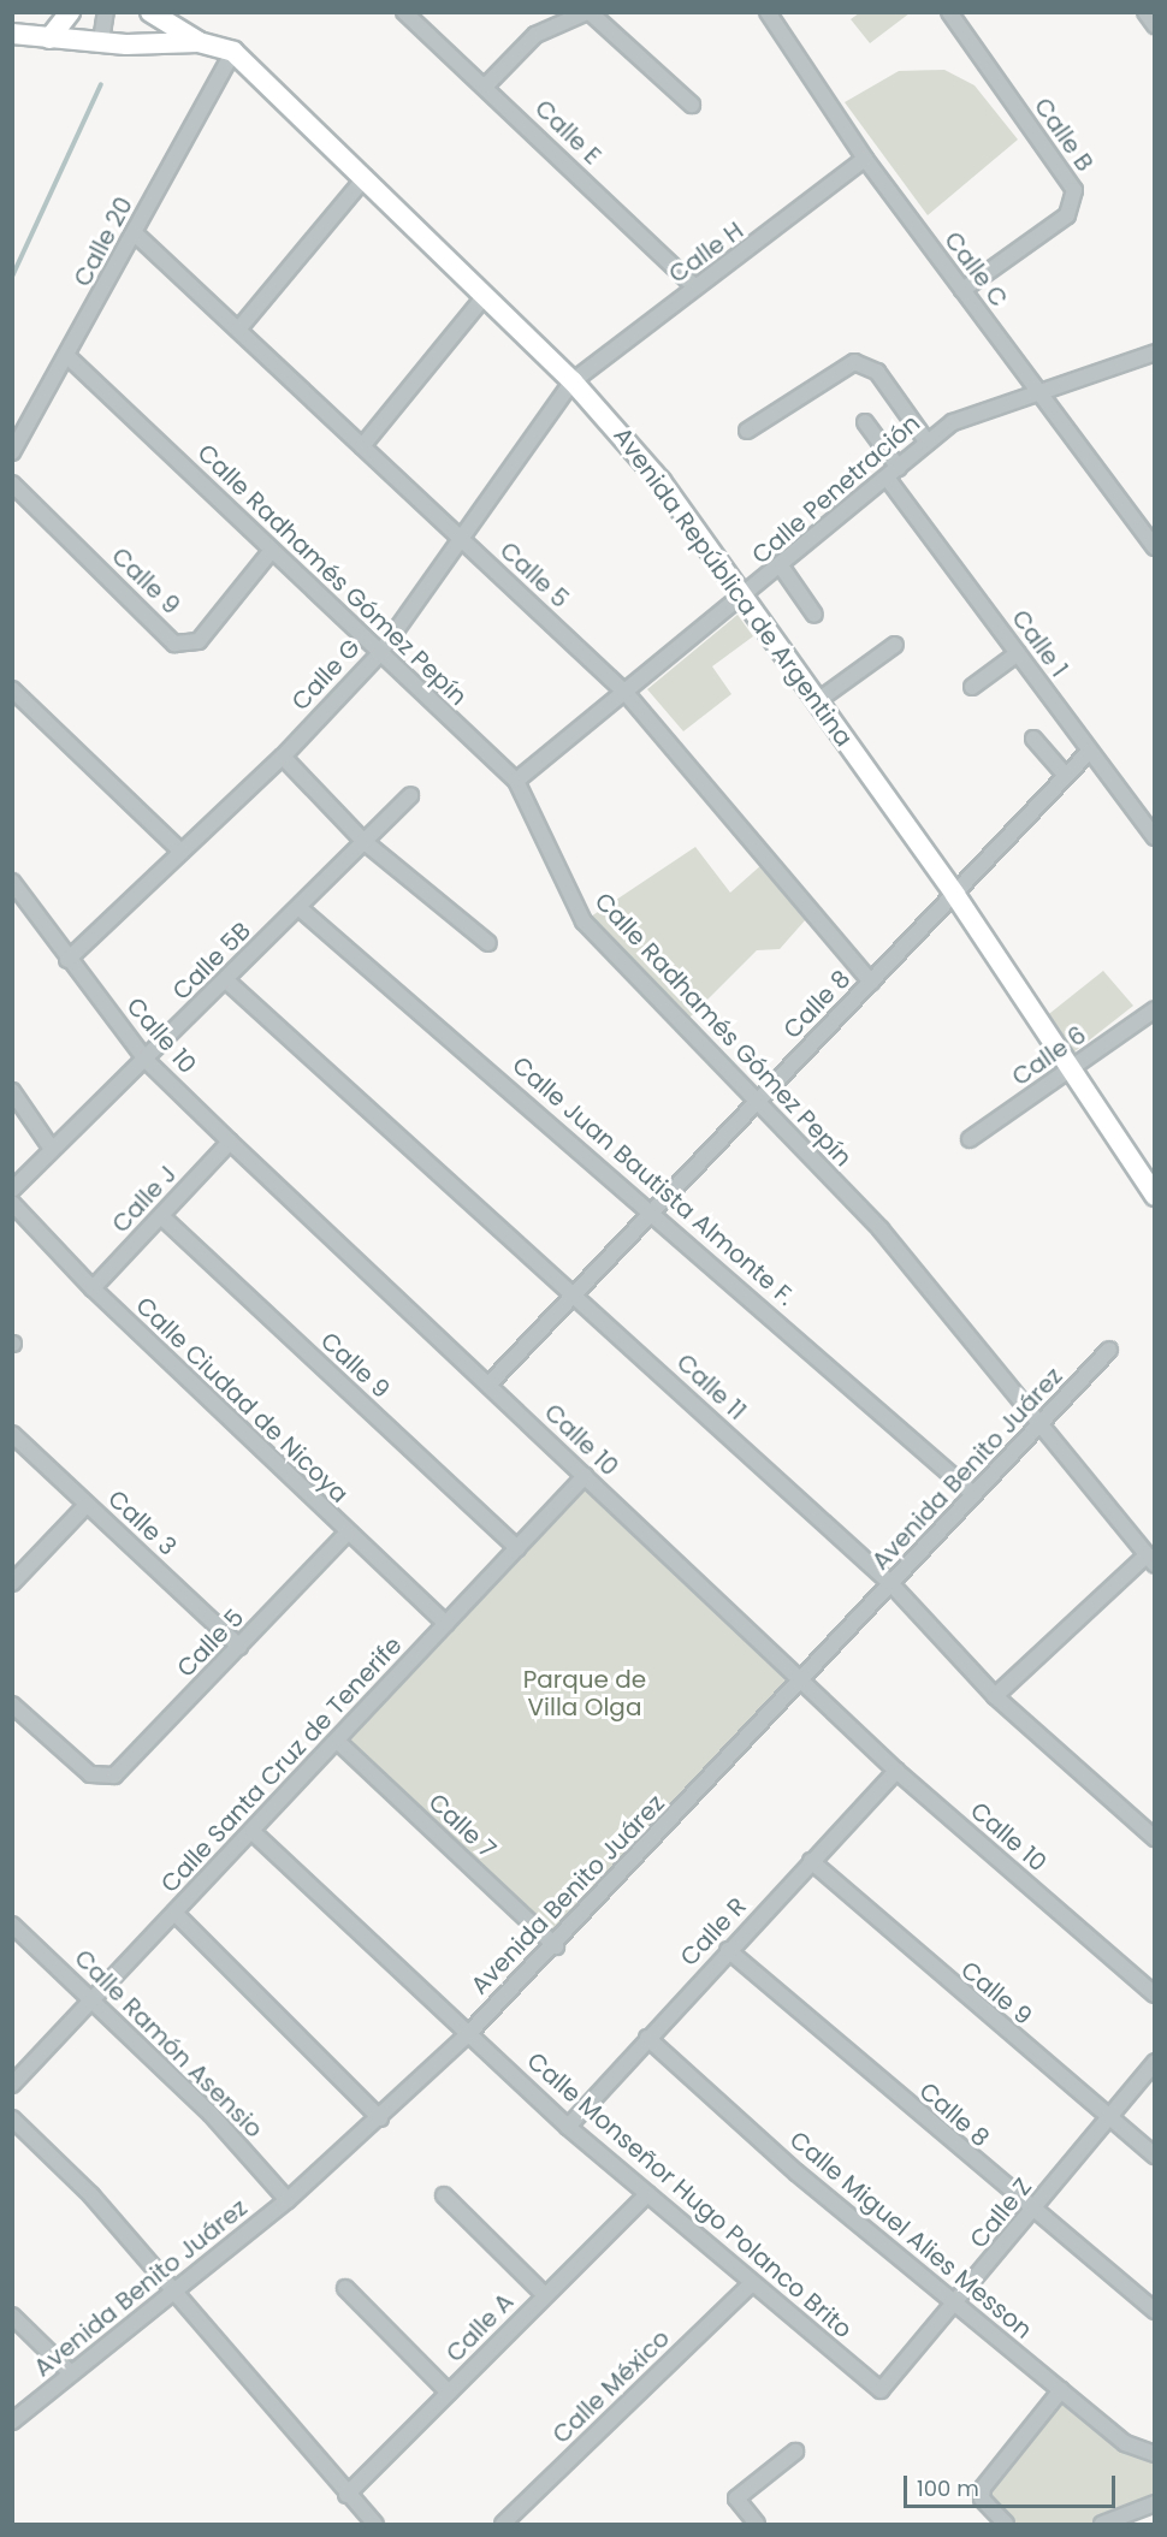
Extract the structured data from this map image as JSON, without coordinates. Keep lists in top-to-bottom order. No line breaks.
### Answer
{"streets":{"main road":["Avenida República de Argentina"],"street":["Calle E","Calle B","Calle 20","Calle H","Calle C","Calle Penetración","Calle Radhamés Gómez Pepín","Calle 5","Calle 9","Calle 1","Calle G","Calle 5B","Calle 8","Calle 10","Calle 6","Calle Juan Bautista Almonte F.","Calle J","Calle 11","Calle Ciudad de Nicoya","Avenida Benito Juárez","Calle 3","Calle Santa Cruz de Tenerife","Calle 7","Calle R","Calle Ramón Asensio","Calle Monseñor Hugo Polanco Brito","Calle Z","Calle Miguel Alies Messon","Calle A","Calle México"]},"crossings":[["Calle E","Calle H"],["Calle B","Calle C"],["Calle 20","Calle Radhamés Gómez Pepín"],["Calle 20","Calle 5"],["Calle 20","Avenida República de Argentina"],["Calle H","Calle C"],["Calle H","Avenida República de Argentina"],["Calle H","Calle G"],["Calle C","Calle Penetración"],["Calle Penetración","Calle Radhamés Gómez Pepín"],["Calle Penetración","Calle 5"],["Calle Penetración","Avenida República de Argentina"],["Calle Penetración","Calle 1"],["Calle Radhamés Gómez Pepín","Calle 9"],["Calle Radhamés Gómez Pepín","Calle G"],["Calle Radhamés Gómez Pepín","Calle 8"],["Calle Radhamés Gómez Pepín","Avenida Benito Juárez"],["Calle 5","Calle G"],["Calle 5","Calle 8"],["Calle 5","Calle Ciudad de Nicoya"],["Calle 5","Calle 3"],["Calle 9","Calle J"],["Calle 9","Calle Santa Cruz de Tenerife"],["Calle 9","Calle R"],["Calle 9","Calle Z"],["Avenida República de Argentina","Calle G"],["Avenida República de Argentina","Calle 8"],["Avenida República de Argentina","Calle 6"],["Calle 1","Calle 8"],["Calle G","Calle 10"],["Calle 5B","Calle 10"],["Calle 5B","Calle Juan Bautista Almonte F."],["Calle 5B","Calle 11"],["Calle 8","Calle 10"],["Calle 8","Calle Juan Bautista Almonte F."],["Calle 8","Calle 11"],["Calle 8","Calle R"],["Calle 8","Calle Z"],["Calle 10","Calle J"],["Calle 10","Avenida Benito Juárez"],["Calle 10","Calle Santa Cruz de Tenerife"],["Calle 10","Calle R"],["Calle Juan Bautista Almonte F.","Avenida Benito Juárez"],["Calle J","Calle Ciudad de Nicoya"],["Calle 11","Avenida Benito Juárez"],["Calle Ciudad de Nicoya","Calle Santa Cruz de Tenerife"],["Avenida Benito Juárez","Calle 7"],["Avenida Benito Juárez","Calle Ramón Asensio"],["Avenida Benito Juárez","Calle Monseñor Hugo Polanco Brito"],["Calle Santa Cruz de Tenerife","Calle 7"],["Calle Santa Cruz de Tenerife","Calle Ramón Asensio"],["Calle Santa Cruz de Tenerife","Calle Monseñor Hugo Polanco Brito"],["Calle R","Calle Monseñor Hugo Polanco Brito"],["Calle R","Calle Miguel Alies Messon"],["Calle Monseñor Hugo Polanco Brito","Calle Z"],["Calle Monseñor Hugo Polanco Brito","Calle A"],["Calle Monseñor Hugo Polanco Brito","Calle México"],["Calle Z","Calle Miguel Alies Messon"]],"parks":["Parque de Villa Olga"],"scale_bar":"100 m"}
